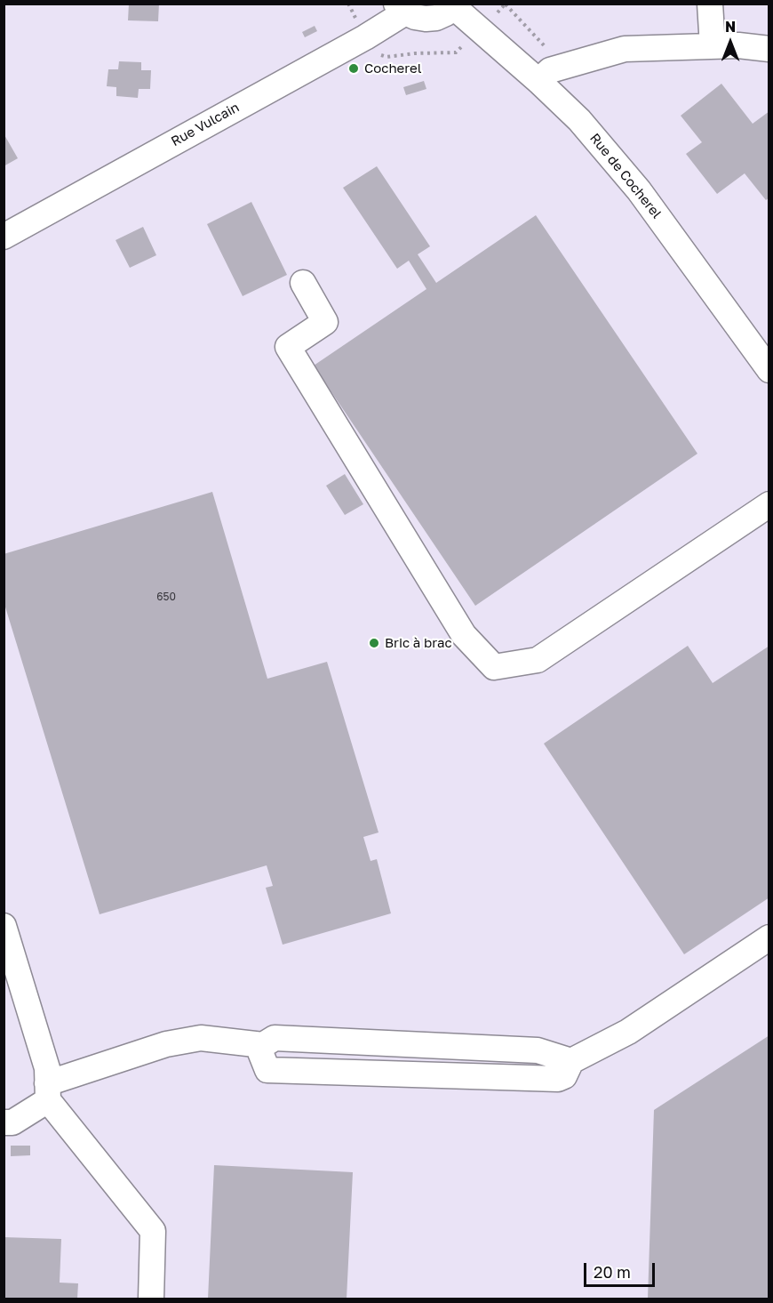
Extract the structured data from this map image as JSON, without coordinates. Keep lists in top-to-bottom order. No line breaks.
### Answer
{"streets":{"street":["Rue Vulcain","Rue de Cocherel"]},"places":["Cocherel","Bric à brac"],"house_numbers":["650"],"scale_bar":"20 m","north":"top"}
